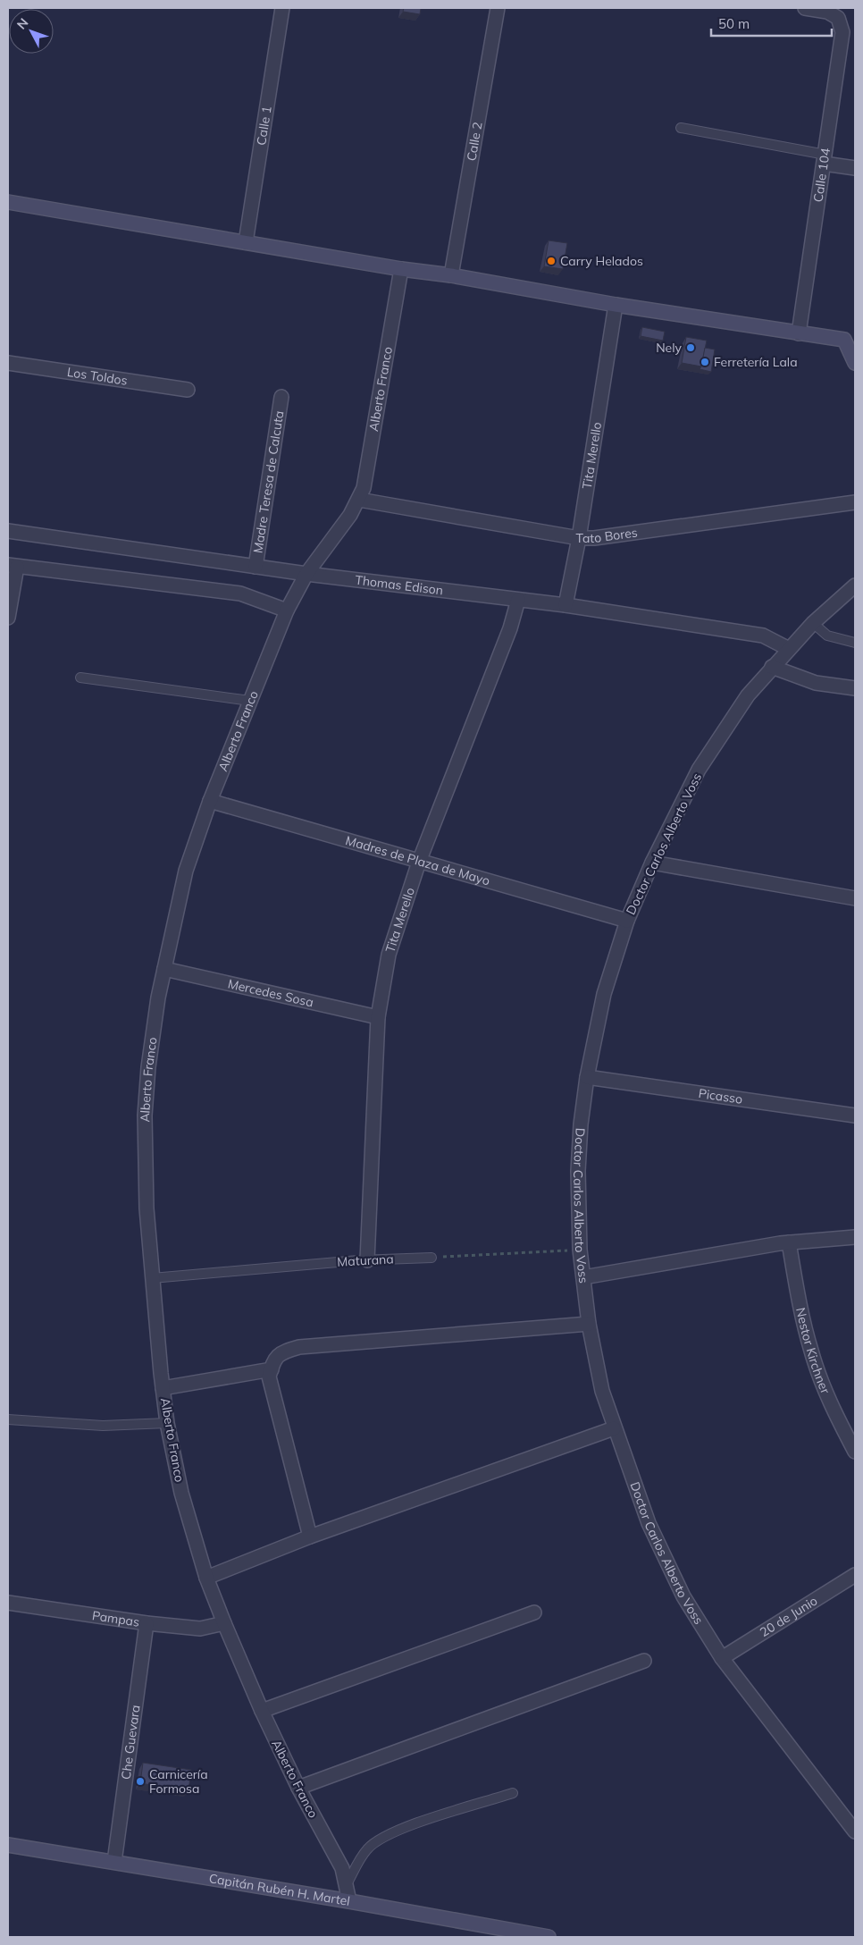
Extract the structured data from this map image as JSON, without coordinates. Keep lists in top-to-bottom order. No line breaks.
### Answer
{"streets":{"street":["Calle 1","Calle 2","Calle 104","Los Toldos","Alberto Franco","Tita Merello","Madre Teresa de Calcuta","Tato Bores","Thomas Edison","Doctor Carlos Alberto Voss","Madres de Plaza de Mayo","Mercedes Sosa","Picasso","Nestor Kirchner","20 de Junio","Pampas","Che Guevara","Capitán Rubén H. Martel"],"lane":["Maturana"]},"crossings":[["Alberto Franco","Tato Bores"],["Alberto Franco","Thomas Edison"],["Alberto Franco","Madres de Plaza de Mayo"],["Alberto Franco","Mercedes Sosa"],["Alberto Franco","Maturana"],["Alberto Franco","Pampas"],["Alberto Franco","Capitán Rubén H. Martel"],["Tita Merello","Tato Bores"],["Tita Merello","Thomas Edison"],["Tita Merello","Madres de Plaza de Mayo"],["Tita Merello","Mercedes Sosa"],["Tita Merello","Maturana"],["Madre Teresa de Calcuta","Thomas Edison"],["Thomas Edison","Doctor Carlos Alberto Voss"],["Doctor Carlos Alberto Voss","Madres de Plaza de Mayo"],["Doctor Carlos Alberto Voss","Picasso"],["Doctor Carlos Alberto Voss","20 de Junio"],["Pampas","Che Guevara"],["Che Guevara","Capitán Rubén H. Martel"]],"places":["Carry Helados","Nely","Ferretería Lala","Carnicería Formosa"],"scale_bar":"50 m","north":"top left"}
